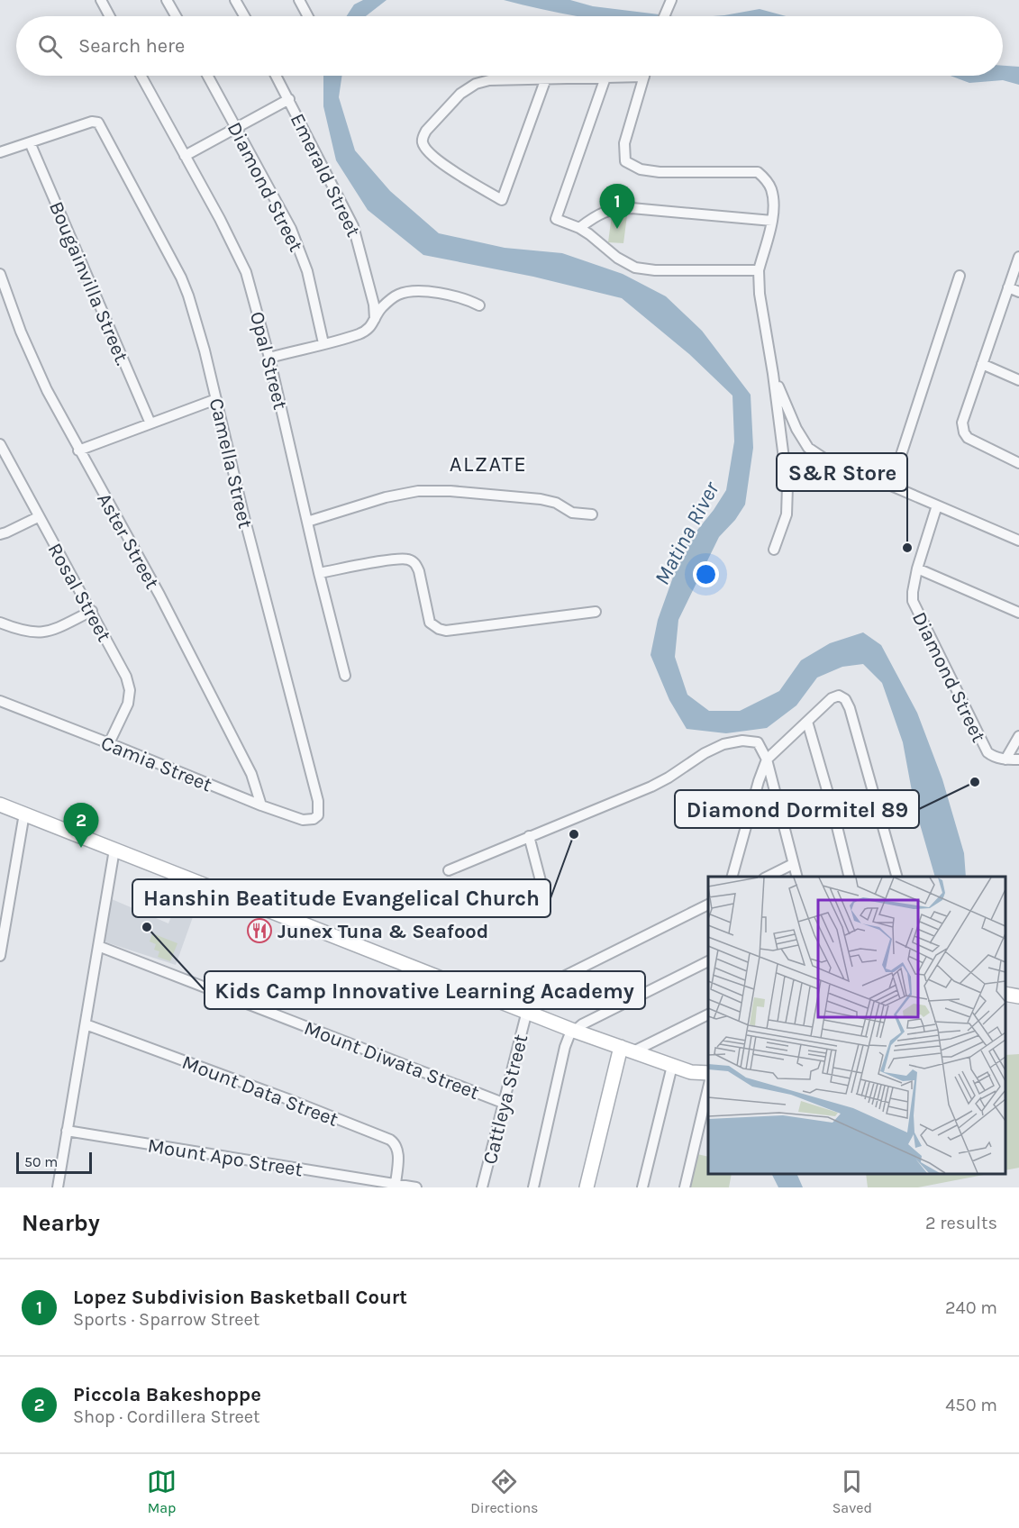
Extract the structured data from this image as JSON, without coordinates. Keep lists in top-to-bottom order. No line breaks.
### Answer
{"streets":{"street":["Emerald Street","Diamond Street","Bougainvilla Street.","Opal Street","Camella Street","Aster Street","Rosal Street","Camia Street","Mount Diwata Street","Mount Data Street","Cattleya Street","Mount Apo Street"]},"crossings":[["Bougainvilla Street.","Camella Street"],["Camella Street","Camia Street"],["Aster Street","Camia Street"],["Rosal Street","Camia Street"],["Mount Diwata Street","Cattleya Street"],["Mount Data Street","Mount Apo Street"]],"districts":["ALZATE"],"water":["Matina River"],"places":{"other":["S&R Store","Diamond Dormitel 89","Hanshin Beatitude Evangelical Church","Kids Camp Innovative Learning Academy"],"restaurant":["Junex Tuna & Seafood"]},"scale_bar":"50 m","page":{"search":"Search here","pins":["1","2"],"scale":"50 m","heading":["Nearby","2 results"],"list":[{"mark":"1","name":"Lopez Subdivision Basketball Court","note":"Sports · Sparrow Street","value":"240 m"},{"mark":"2","name":"Piccola Bakeshoppe","note":"Shop · Cordillera Street","value":"450 m"}],"nav":["Map","Directions","Saved"]}}
